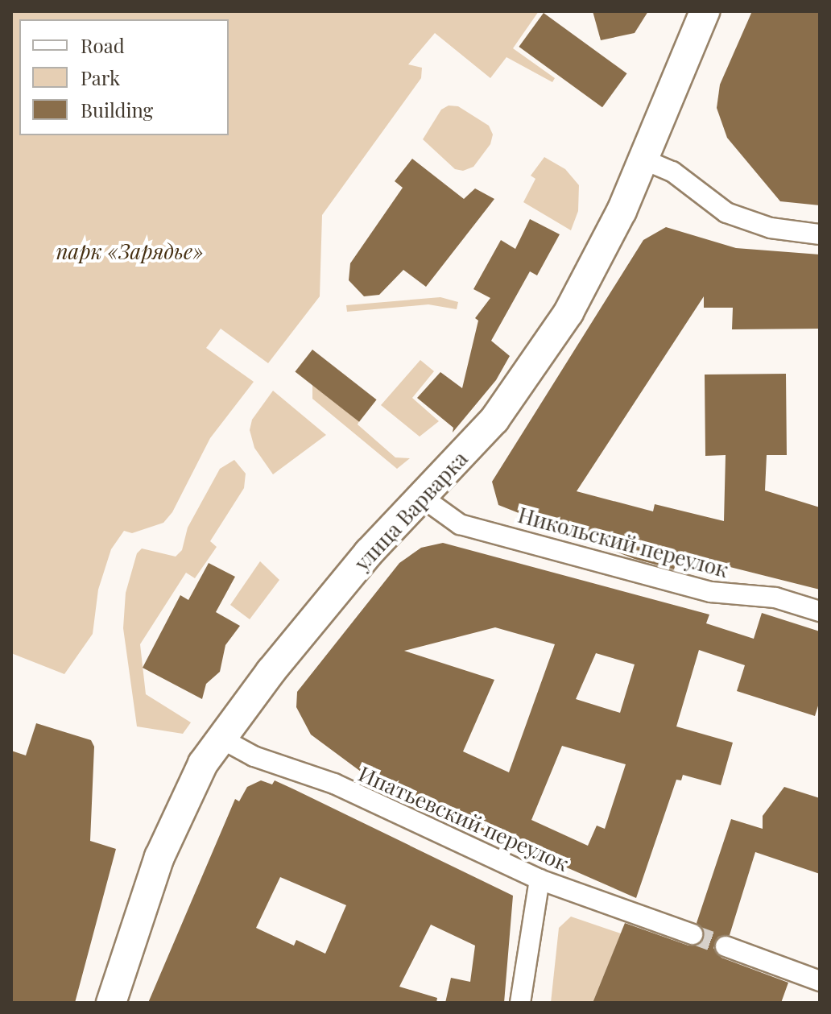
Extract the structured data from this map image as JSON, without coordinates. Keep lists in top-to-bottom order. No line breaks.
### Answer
{"streets":{"street":["улица Варварка","Никольский переулок","Ипатьевский переулок"]},"crossings":[["улица Варварка","Никольский переулок"],["улица Варварка","Ипатьевский переулок"]],"parks":["парк «Зарядье»"],"legend":["Road","Park","Building"]}
